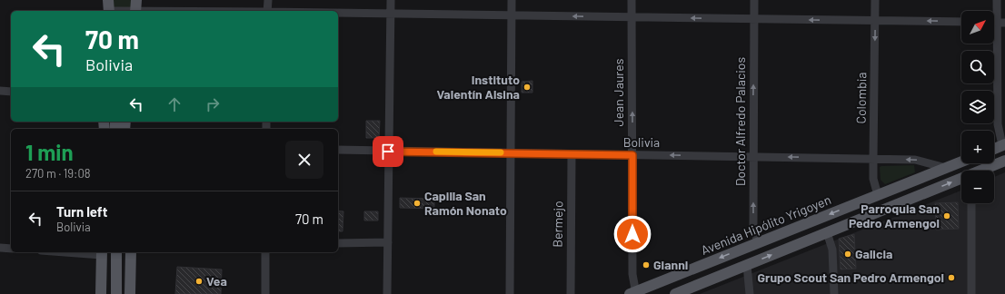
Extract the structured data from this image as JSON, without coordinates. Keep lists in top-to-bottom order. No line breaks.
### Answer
{"streets":{"main road":["Avenida Hipólito Yrigoyen"],"street":["Jean Jaures","Colombia","Doctor Alfredo Palacios","Bolivia","Bermejo"]},"crossings":[["Jean Jaures","Bolivia"],["Jean Jaures","Avenida Hipólito Yrigoyen"],["Colombia","Bolivia"],["Colombia","Avenida Hipólito Yrigoyen"],["Doctor Alfredo Palacios","Bolivia"],["Doctor Alfredo Palacios","Avenida Hipólito Yrigoyen"],["Bolivia","Bermejo"],["Bolivia","Avenida Hipólito Yrigoyen"]],"one_way":["Jean Jaures","Colombia","Doctor Alfredo Palacios","Bolivia"],"places":["Instituto Valentín Alsina","Capilla San Ramón Nonato","Parroquia San Pedro Armengol","Galicia","Gianni","Grupo Scout San Pedro Armengol","Vea"],"north":"top right","page":{"map_buttons":["+","−"],"turn":["70 m","Bolivia"],"heading":["1 min","270 m · 19:08"],"list":[{"name":"Turn left","note":"Bolivia","value":"70 m"}]}}
